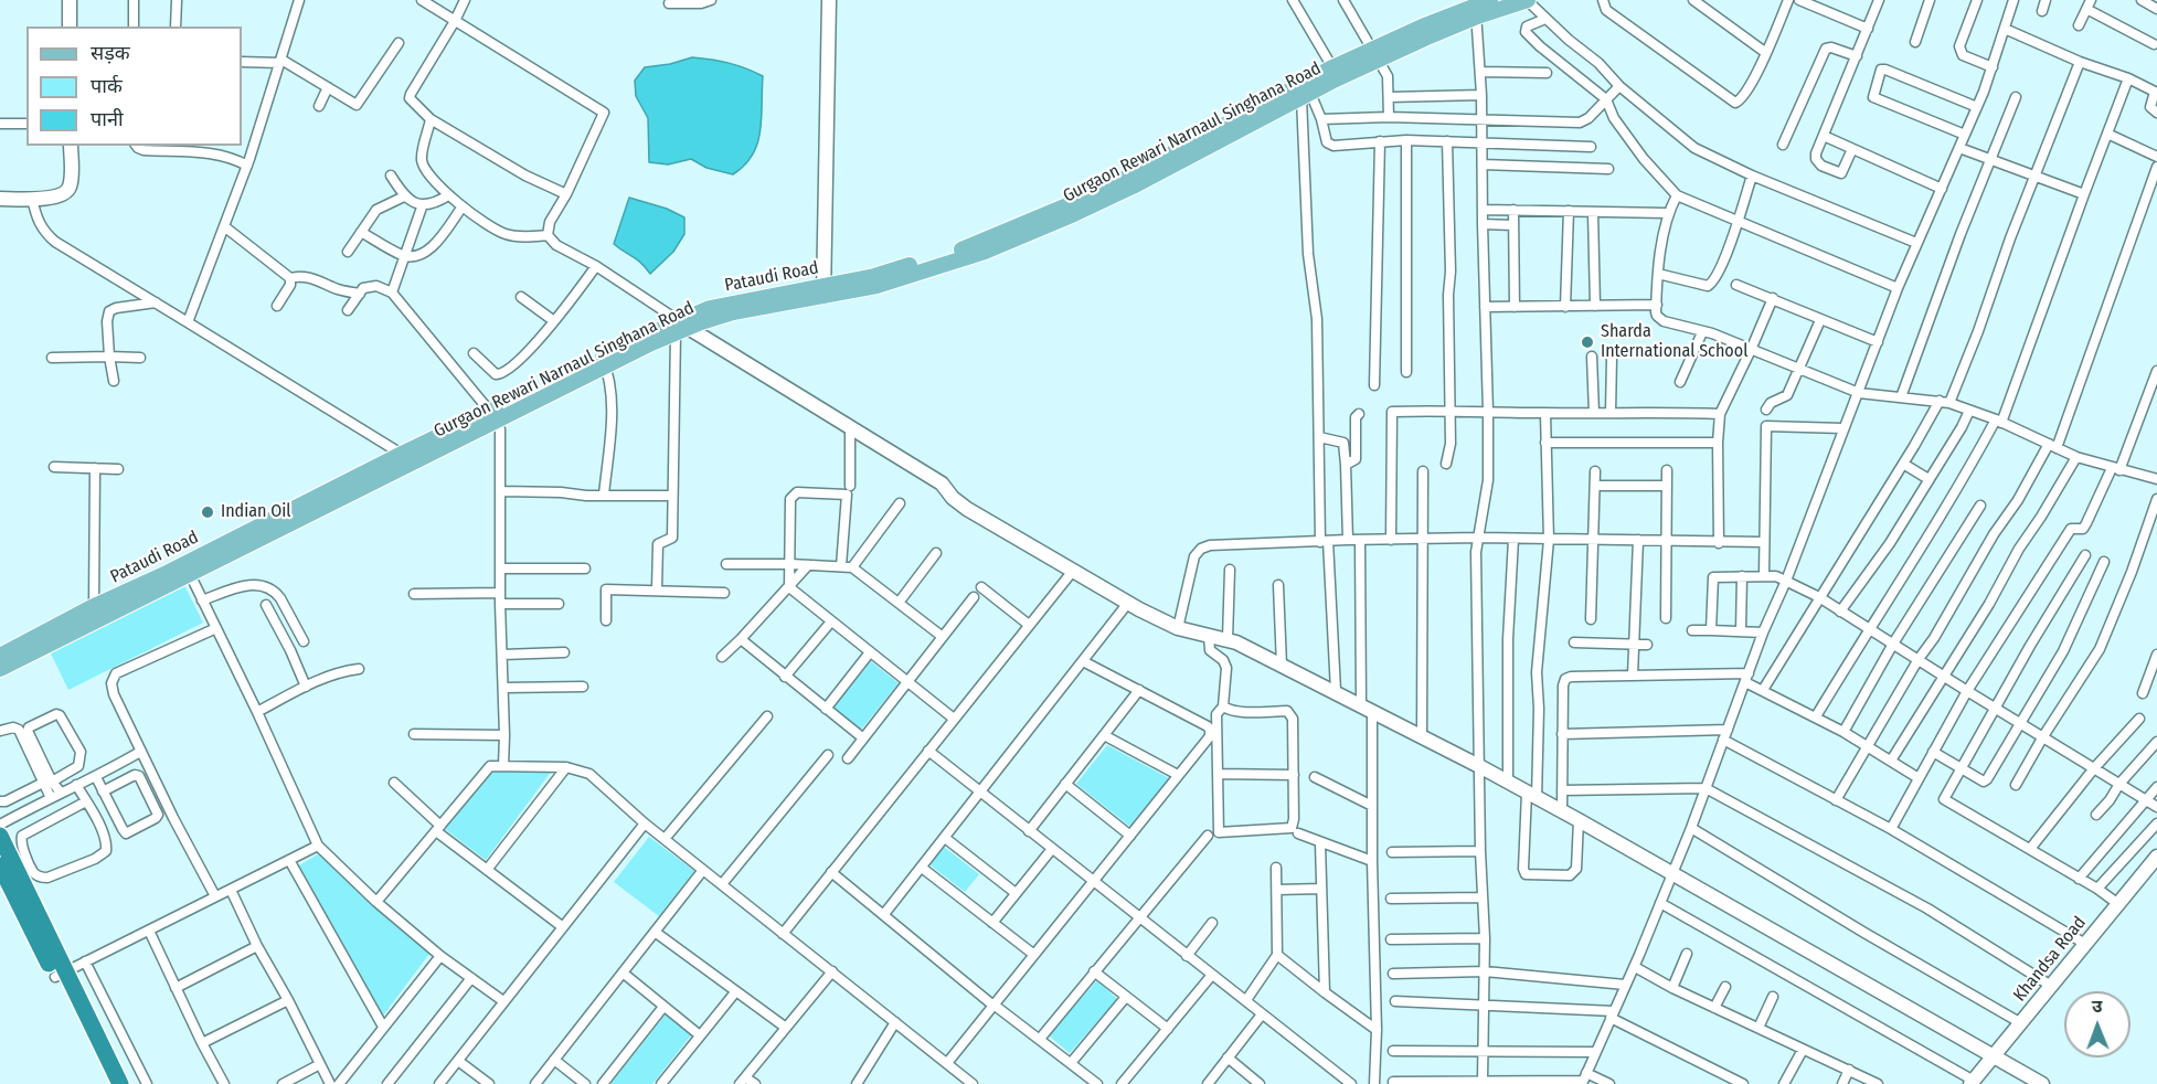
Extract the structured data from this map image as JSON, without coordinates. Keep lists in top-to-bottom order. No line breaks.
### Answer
{"streets":{"main road":["Gurgaon Rewari Narnaul Singhana Road","Pataudi Road"],"street":["Khandsa Road"]},"crossings":[["Gurgaon Rewari Narnaul Singhana Road","Pataudi Road"]],"places":["Sharda International School","Indian Oil"],"legend":["सड़क","पार्क","पानी"],"north":"top"}
